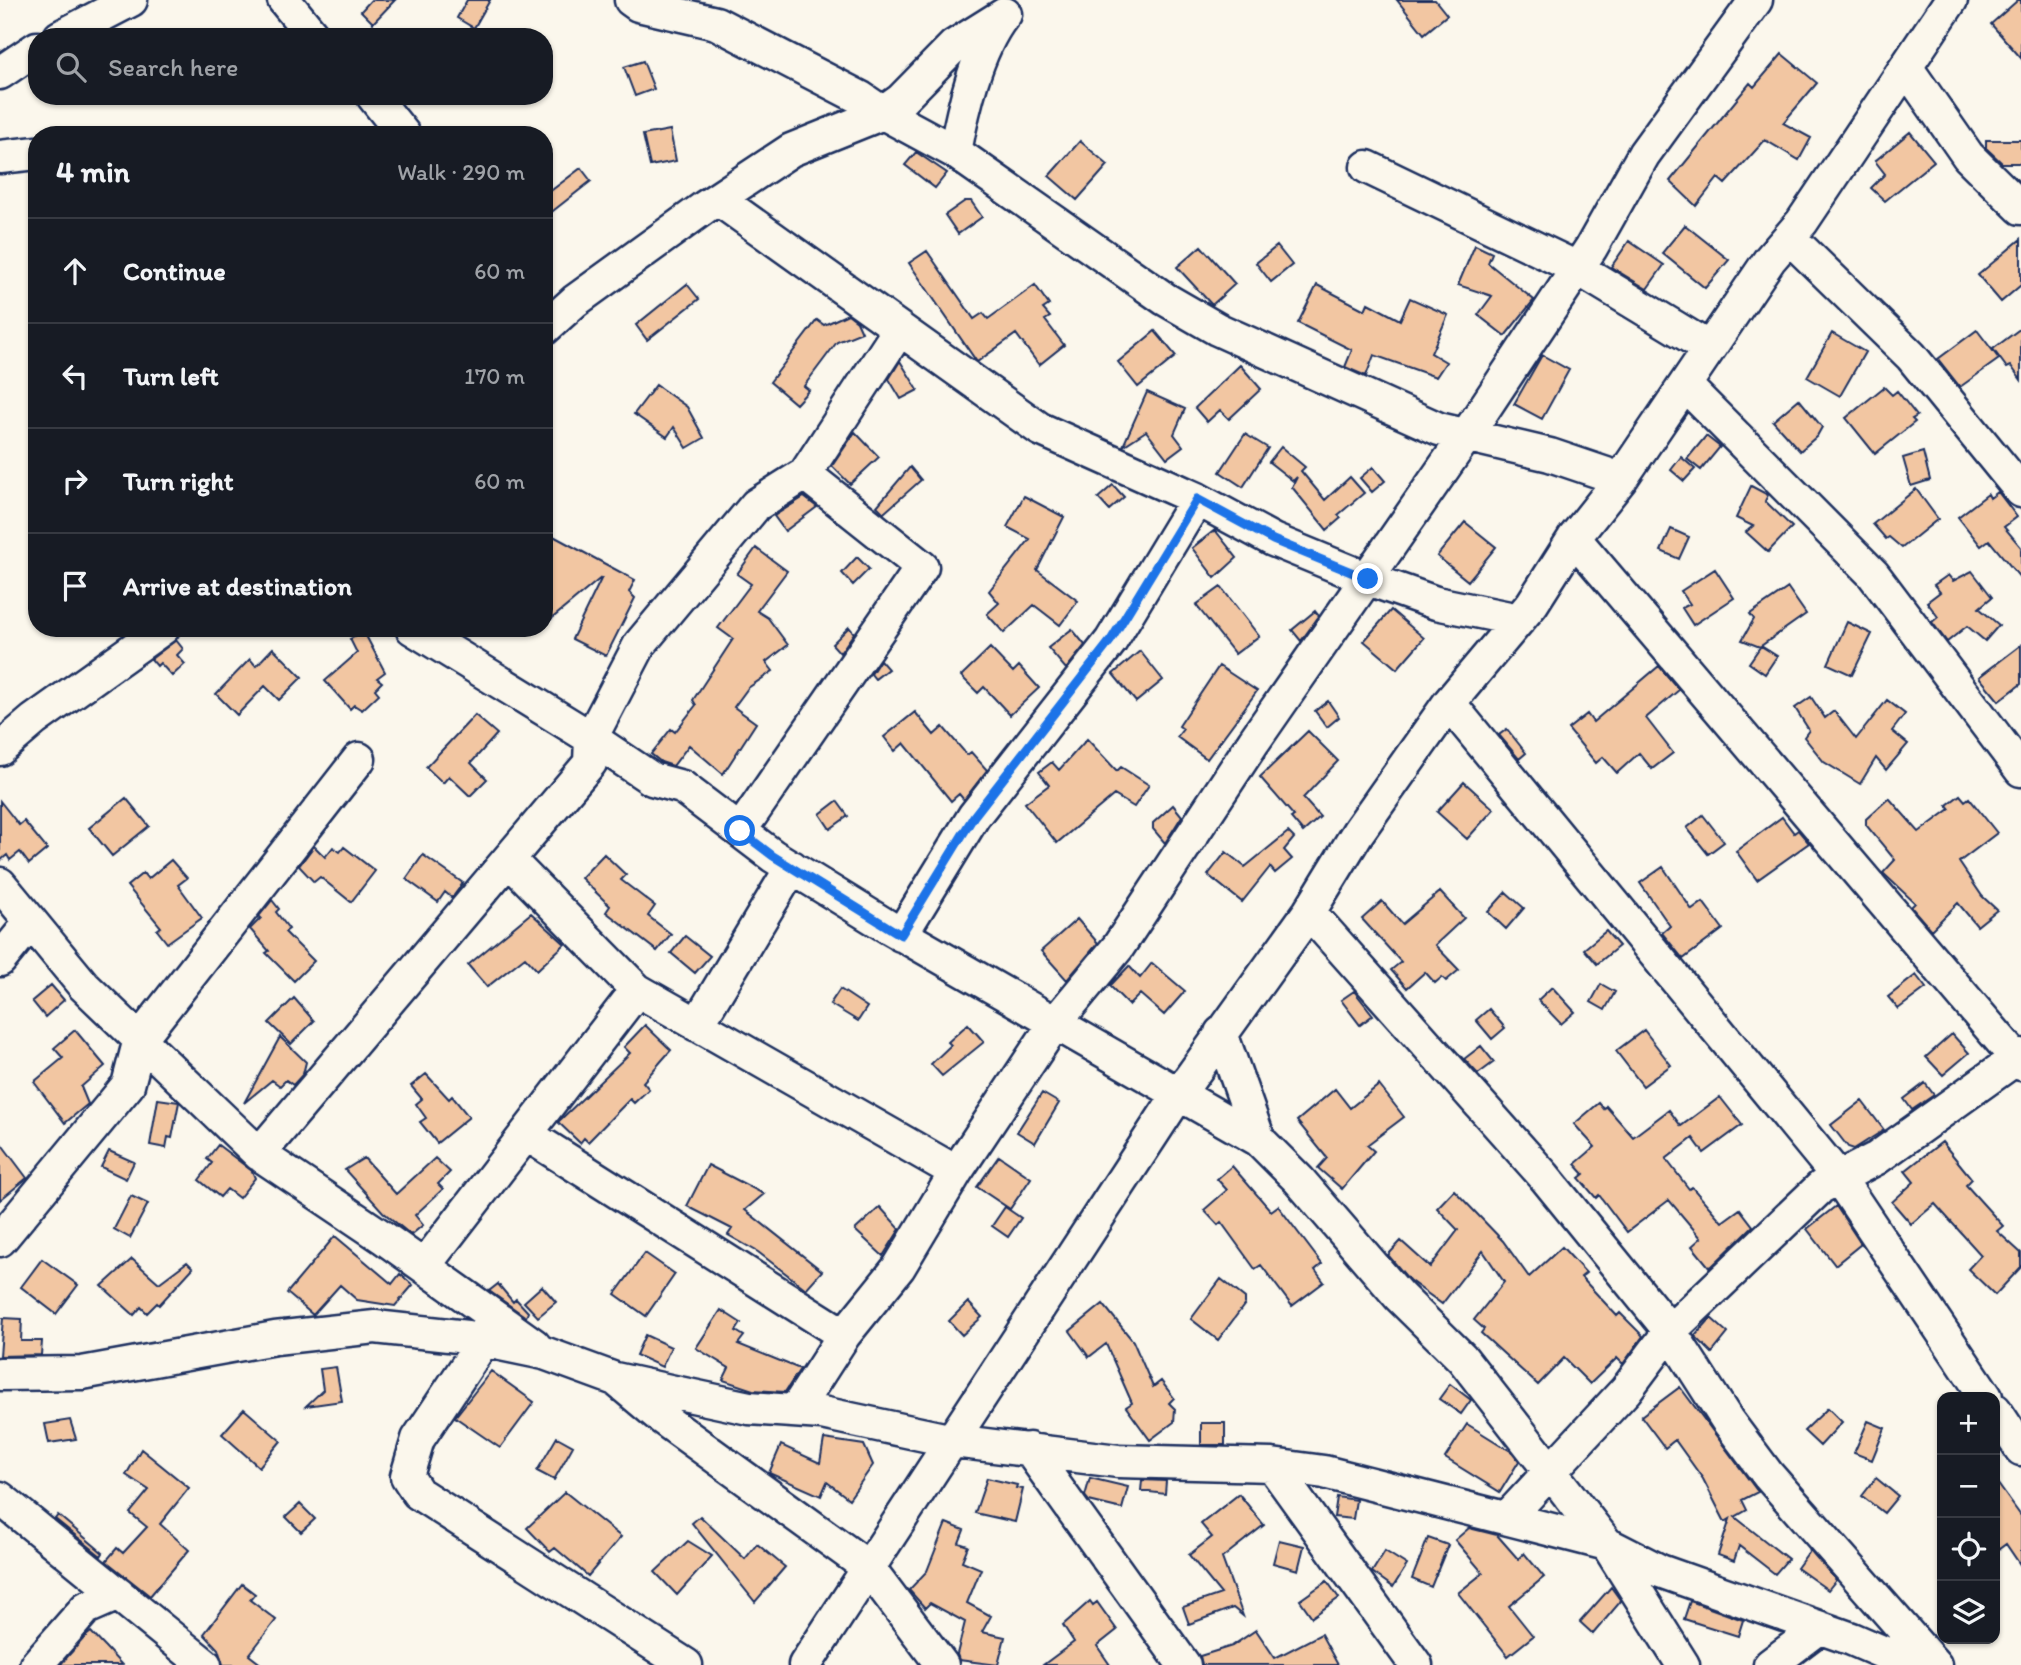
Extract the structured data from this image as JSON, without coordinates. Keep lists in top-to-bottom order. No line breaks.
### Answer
{"page":{"search":"Search here","heading":["4 min","Walk · 290 m"],"list":[["Continue","60 m"],["Turn left","170 m"],["Turn right","60 m"],"Arrive at destination"],"map_buttons":["+","−"]}}
